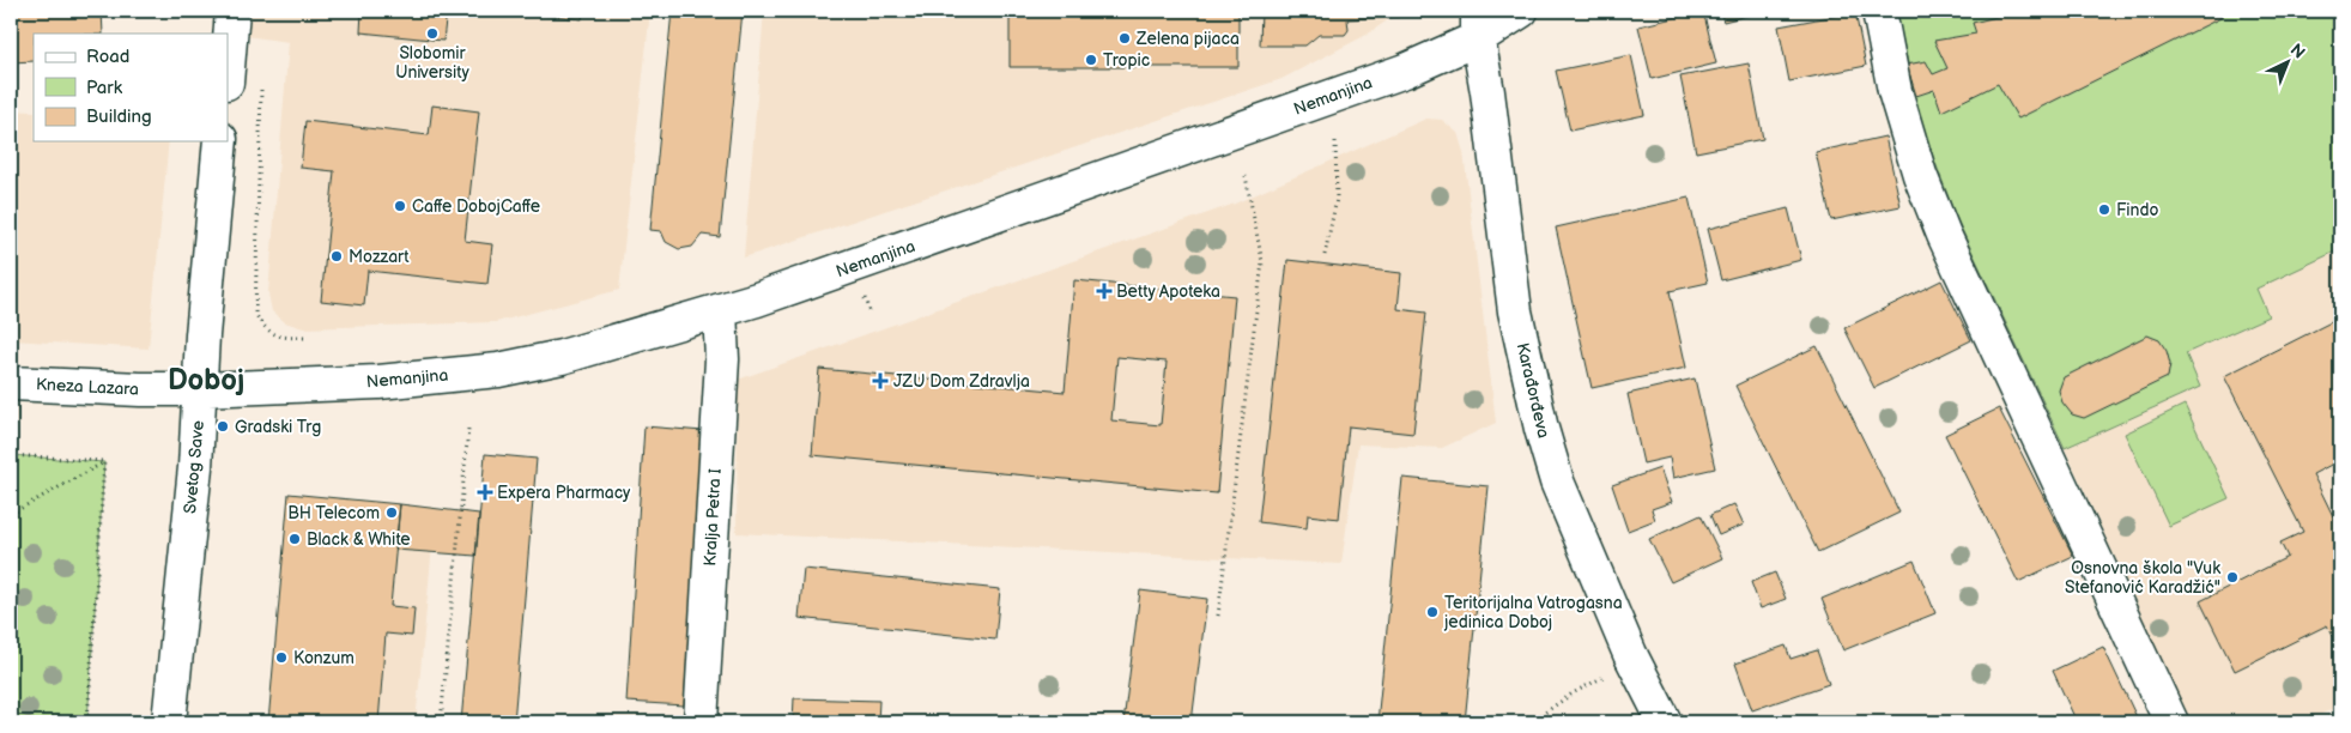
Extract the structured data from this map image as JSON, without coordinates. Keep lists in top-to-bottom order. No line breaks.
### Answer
{"streets":{"street":["Nemanjina","Kneza Lazara","Karađorđeva","Svetog Save","Kralja Petra I"]},"crossings":[["Nemanjina","Kneza Lazara"],["Nemanjina","Karađorđeva"],["Nemanjina","Svetog Save"],["Nemanjina","Kralja Petra I"],["Kneza Lazara","Svetog Save"]],"districts":["Doboj"],"places":{"other":["Slobomir University","Zelena pijaca","Tropic","Caffe DobojCaffe","Findo","Mozzart","Gradski Trg","BH Telecom","Black & White","Osnovna škola \"Vuk Stefanović Karadžić\"","Teritorijalna Vatrogasna jedinica Doboj","Konzum"],"health":["Betty Apoteka","JZU Dom Zdravlja","Expera Pharmacy"]},"legend":["Road","Park","Building"],"north":"top right"}
